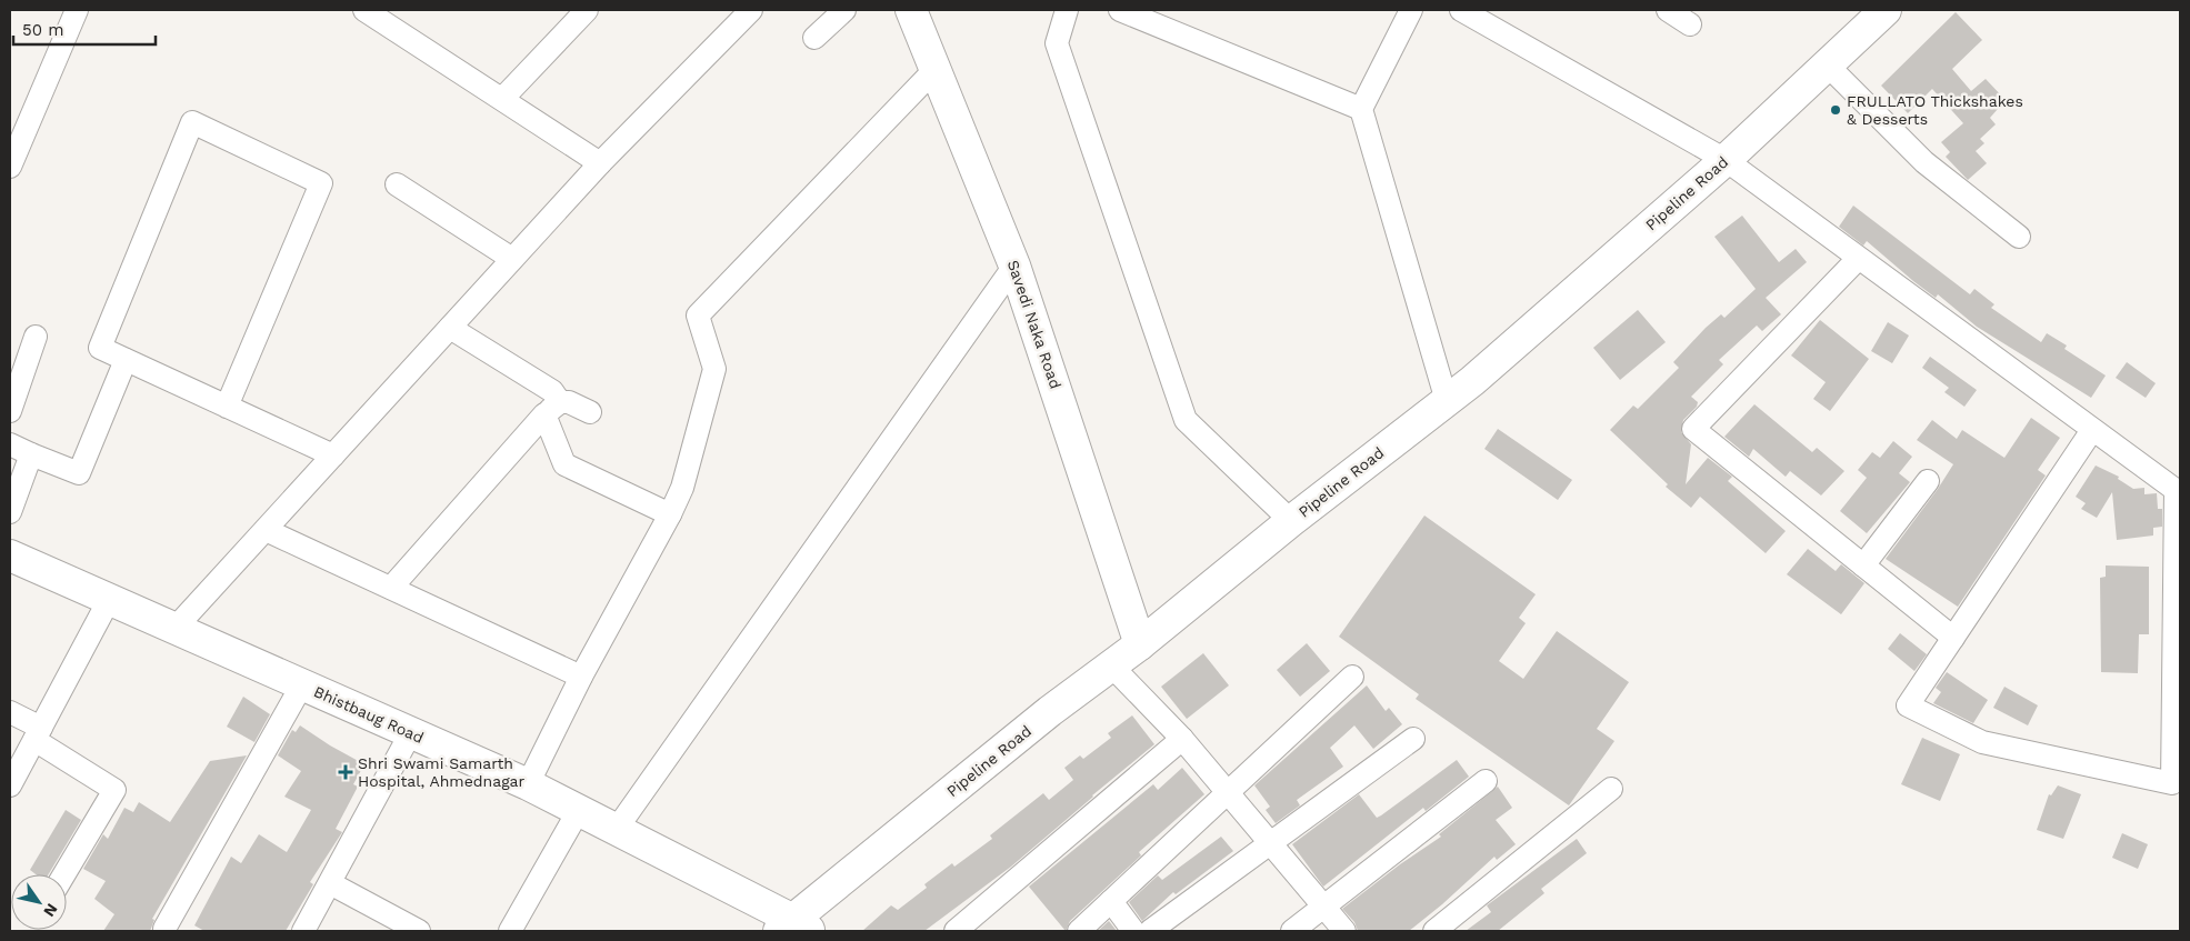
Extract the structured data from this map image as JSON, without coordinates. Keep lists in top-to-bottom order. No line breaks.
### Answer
{"streets":{"street":["Pipeline Road","Savedi Naka Road","Bhistbaug Road"]},"crossings":[["Pipeline Road","Savedi Naka Road"],["Pipeline Road","Bhistbaug Road"]],"places":{"other":["FRULLATO Thickshakes & Desserts"],"health":["Shri Swami Samarth Hospital, Ahmednagar"]},"scale_bar":"50 m","north":"bottom right"}
